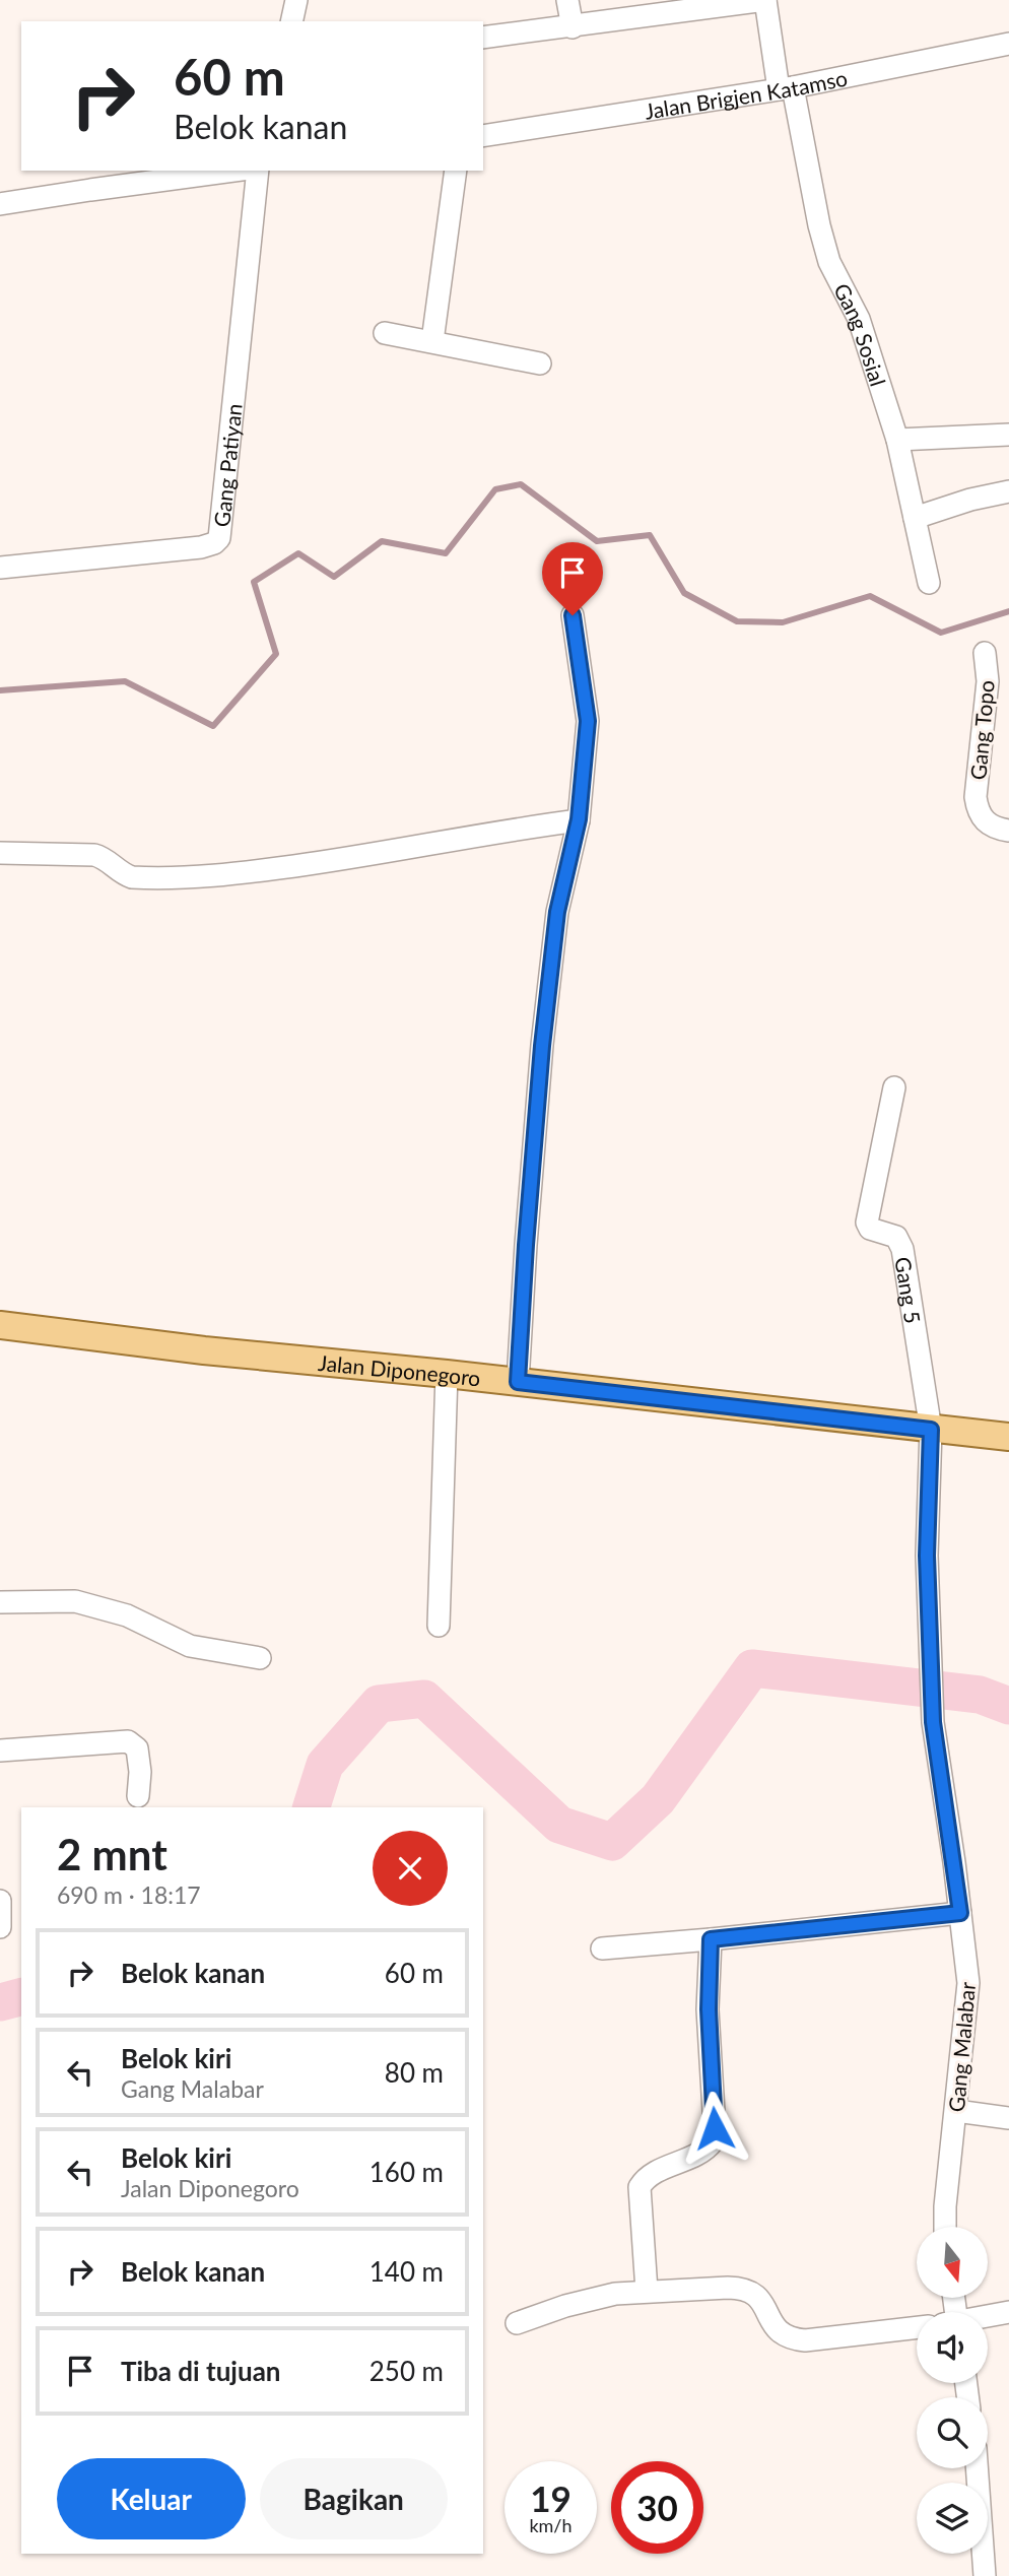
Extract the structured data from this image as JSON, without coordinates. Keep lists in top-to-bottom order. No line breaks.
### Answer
{"streets":{"main road":["Jalan Diponegoro"],"street":["Jalan Brigjen Katamso","Gang Sosial","Gang Patiyan","Gang Topo","Gang 5","Gang Malabar"]},"crossings":[["Jalan Brigjen Katamso","Gang Sosial"],["Gang 5","Jalan Diponegoro"],["Gang 5","Gang Malabar"],["Jalan Diponegoro","Gang Malabar"]],"north":"bottom","page":{"turn":["60 m","Belok kanan"],"heading":["2 mnt","690 m · 18:17"],"list":[{"name":"Belok kanan","value":"60 m"},{"name":"Belok kiri","note":"Gang Malabar","value":"80 m"},{"name":"Belok kiri","note":"Jalan Diponegoro","value":"160 m"},{"name":"Belok kanan","value":"140 m"},{"name":"Tiba di tujuan","value":"250 m"}],"buttons":["Keluar","Bagikan"],"speed":"19 km/h","limit":"30"}}
